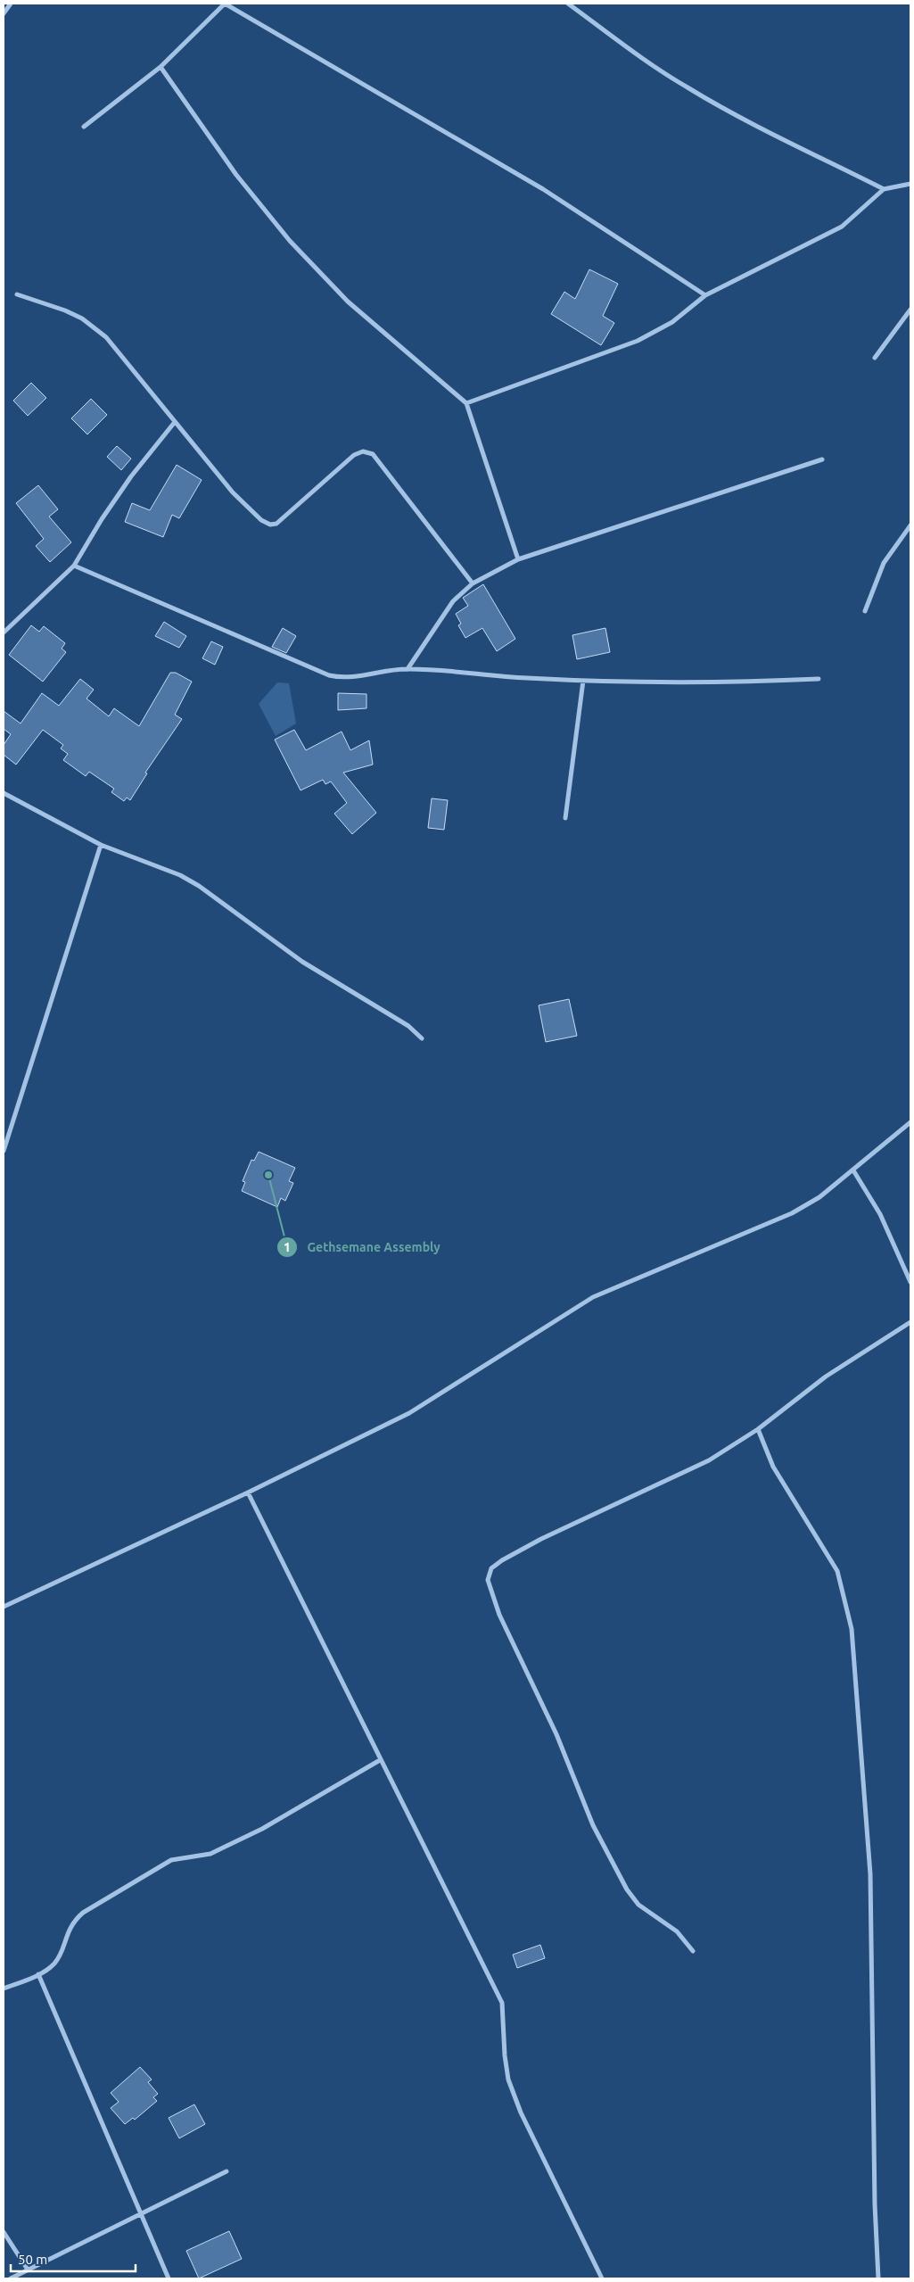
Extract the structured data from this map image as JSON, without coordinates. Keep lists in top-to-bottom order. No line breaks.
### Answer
{"places":["Gethsemane Assembly"],"scale_bar":"50 m"}
